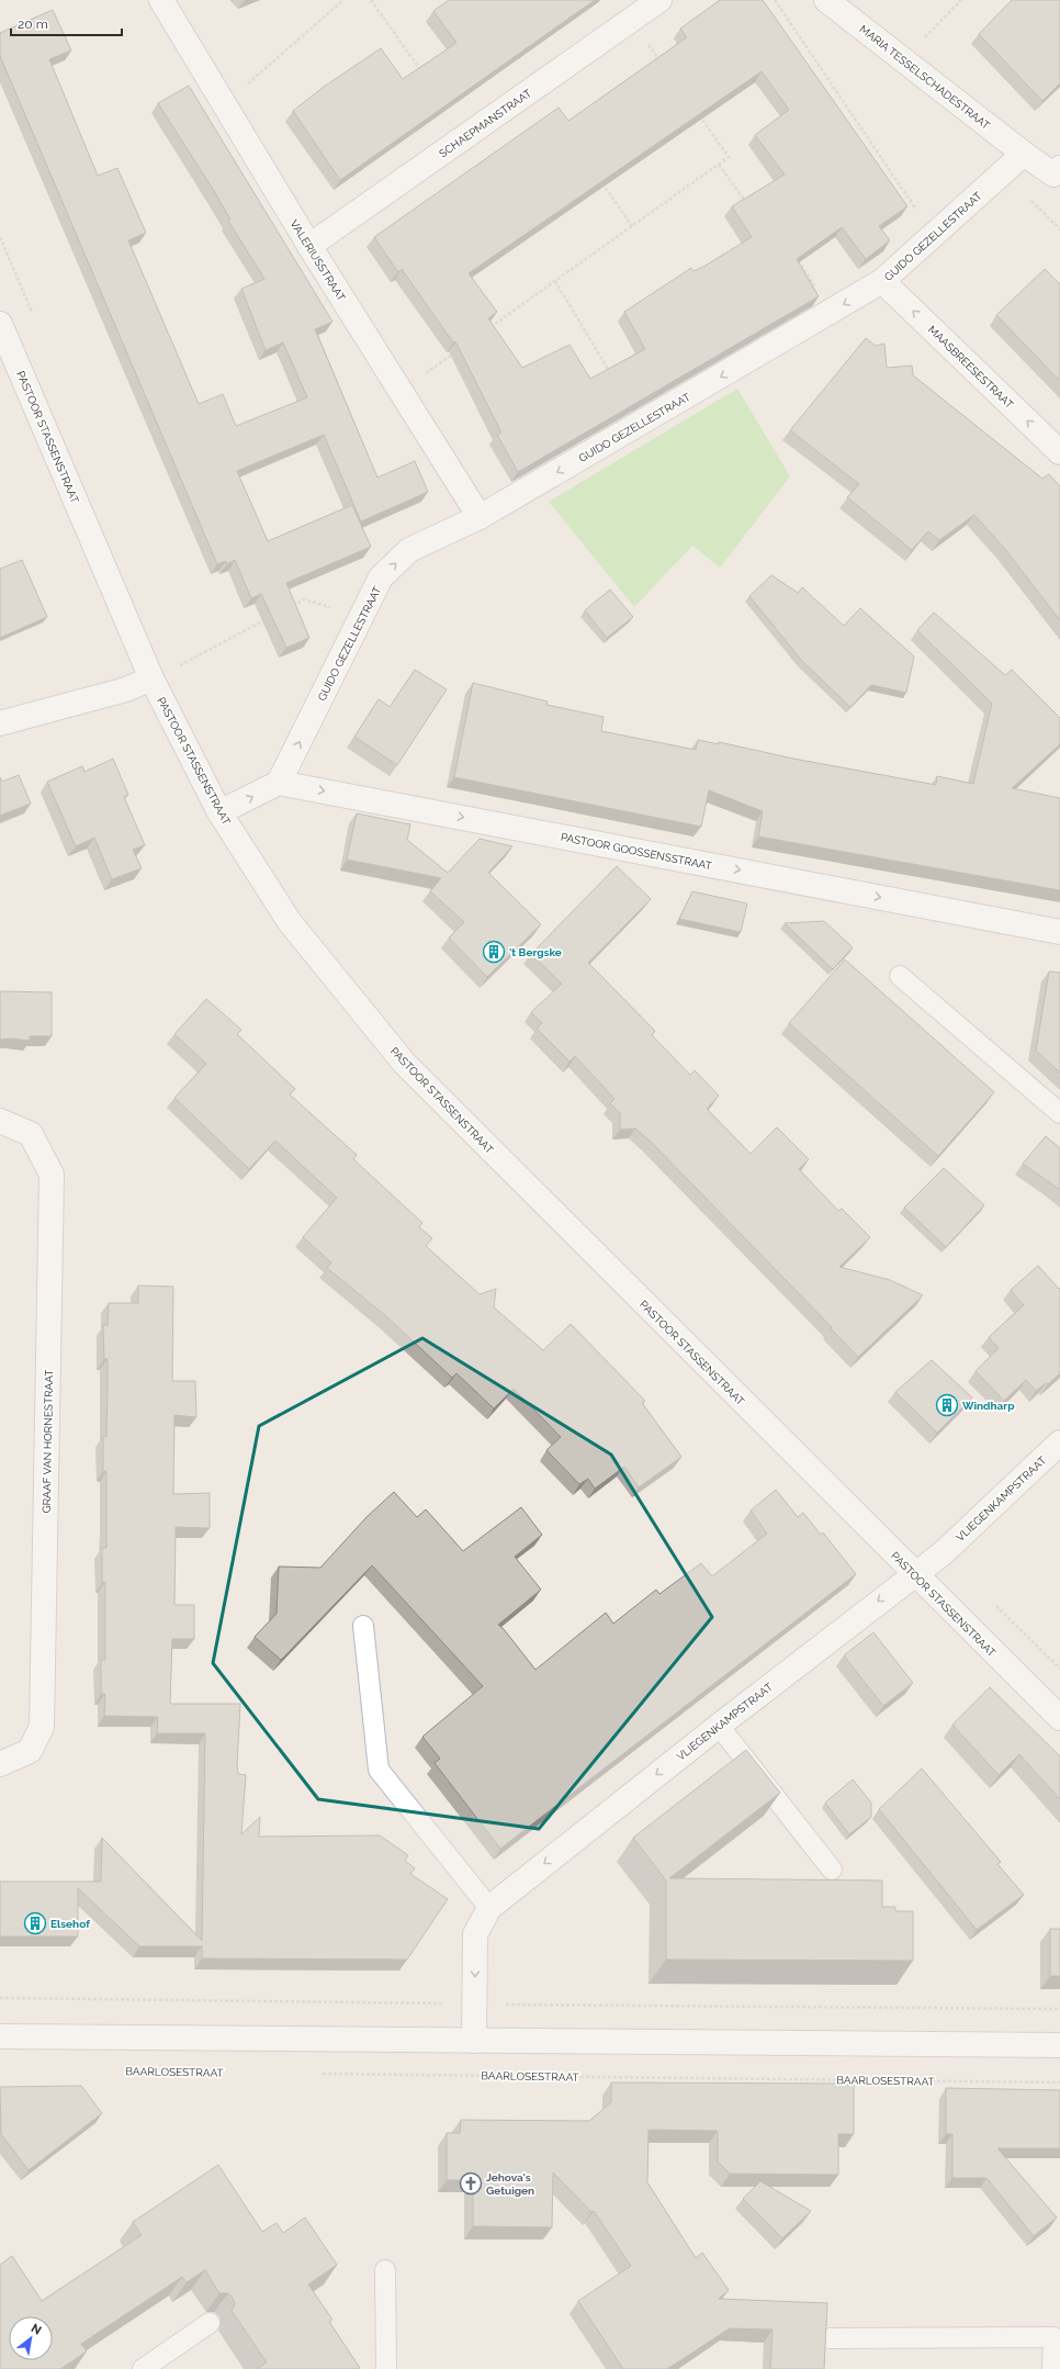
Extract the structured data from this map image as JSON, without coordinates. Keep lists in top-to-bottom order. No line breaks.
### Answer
{"streets":{"street":["MARIA TESSELSCHADESTRAAT","SCHAEPMANSTRAAT","GUIDO GEZELLESTRAAT","VALERIUSSTRAAT","MAASBREESESTRAAT","PASTOOR STASSENSTRAAT","PASTOOR GOOSSENSSTRAAT","GRAAF VAN HORNESTRAAT","VLIEGENKAMPSTRAAT"],"path":["BAARLOSESTRAAT"]},"crossings":[["MARIA TESSELSCHADESTRAAT","GUIDO GEZELLESTRAAT"],["SCHAEPMANSTRAAT","VALERIUSSTRAAT"],["GUIDO GEZELLESTRAAT","VALERIUSSTRAAT"],["GUIDO GEZELLESTRAAT","MAASBREESESTRAAT"],["GUIDO GEZELLESTRAAT","PASTOOR GOOSSENSSTRAAT"],["PASTOOR STASSENSTRAAT","VLIEGENKAMPSTRAAT"]],"one_way":["MAASBREESESTRAAT","PASTOOR GOOSSENSSTRAAT","VLIEGENKAMPSTRAAT"],"places":{"building":["'t Bergske","Windharp","Elsehof"],"church":["Jehova's Getuigen"]},"scale_bar":"20 m","north":"top right"}
